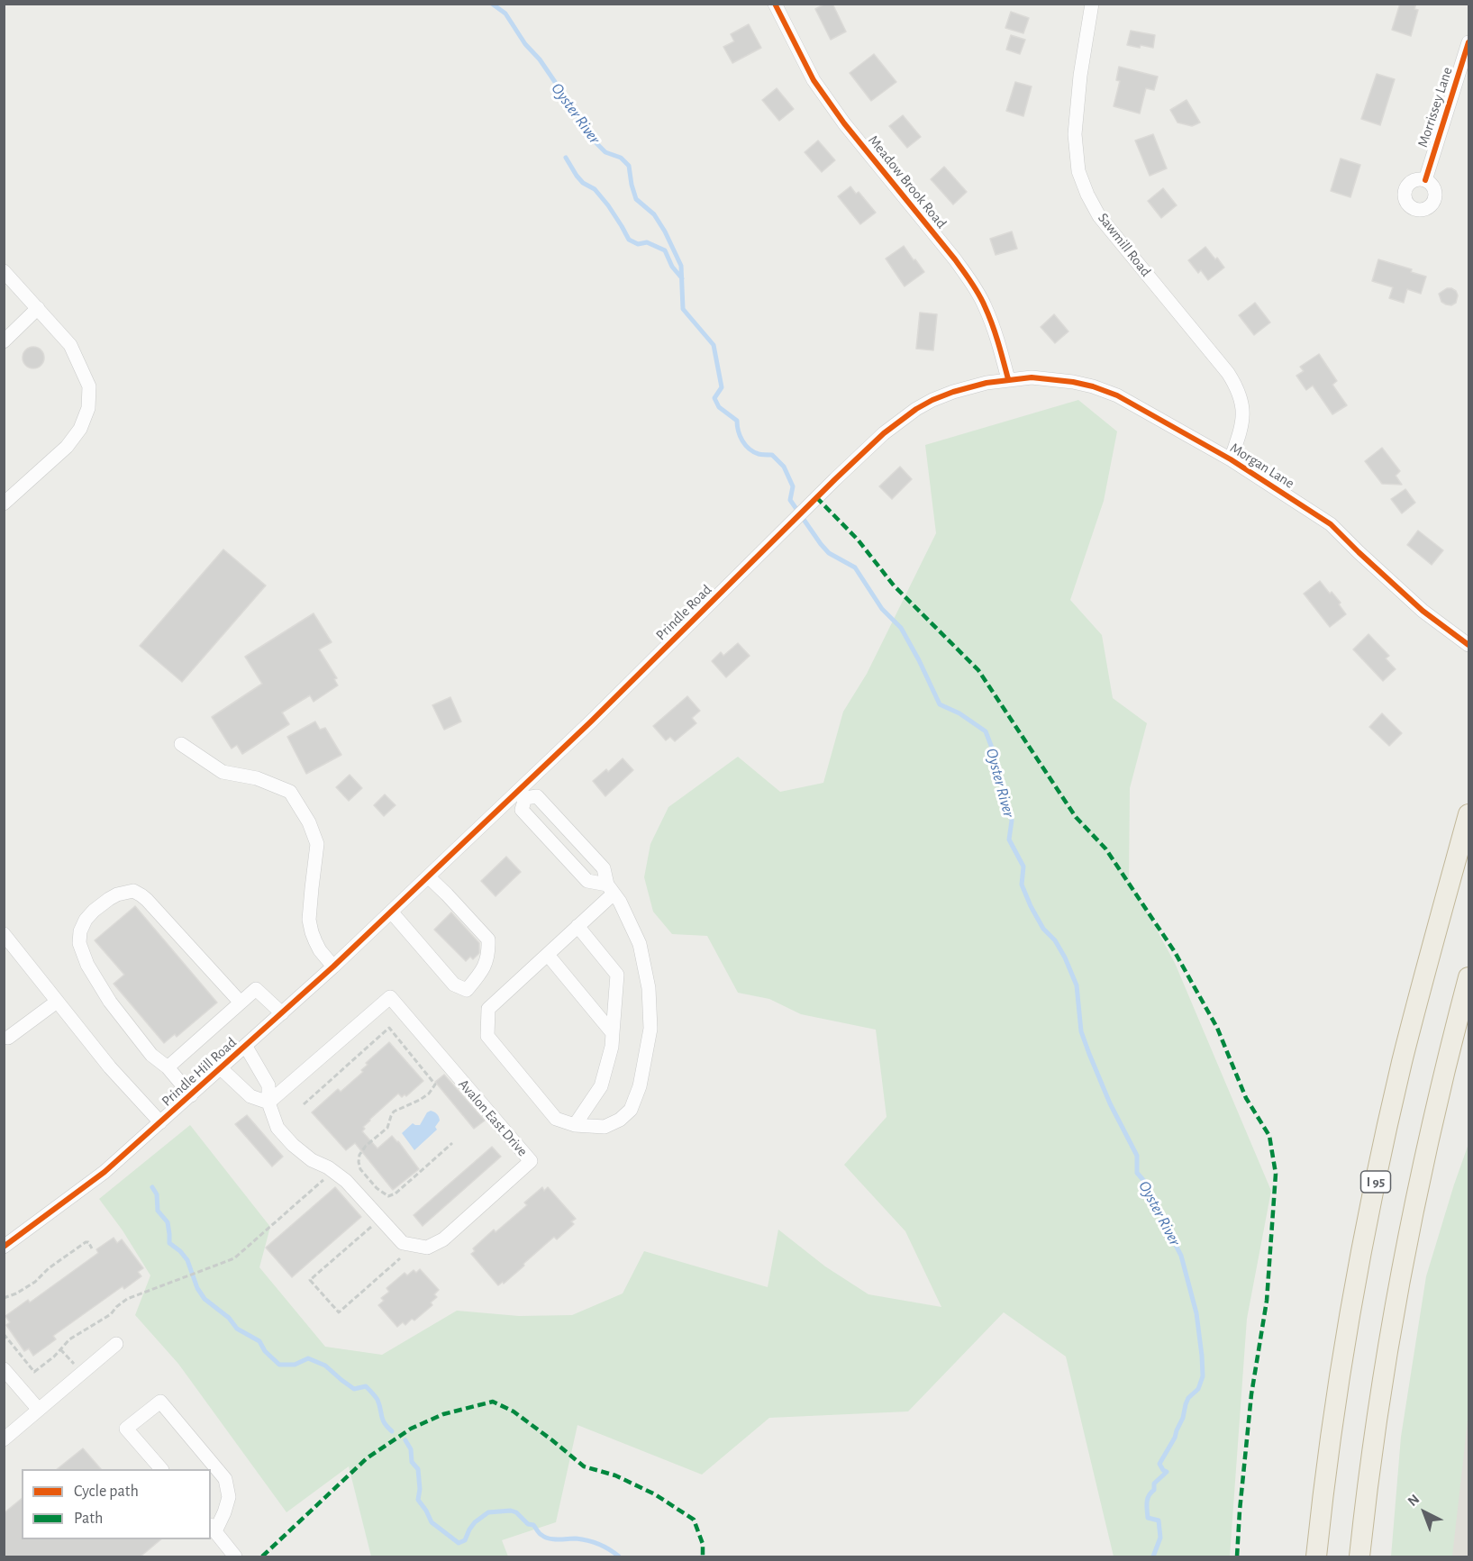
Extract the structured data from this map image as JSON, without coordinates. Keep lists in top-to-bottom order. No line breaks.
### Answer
{"streets":{"highway":["I 95"],"street":["Morrissey Lane","Meadow Brook Road","Sawmill Road","Morgan Lane","Prindle Road","Prindle Hill Road","Avalon East Drive"]},"crossings":[["Meadow Brook Road","Morgan Lane"],["Meadow Brook Road","Prindle Road"],["Sawmill Road","Morgan Lane"],["Morgan Lane","Prindle Road"],["Prindle Road","Prindle Hill Road"],["Prindle Hill Road","Avalon East Drive"]],"water":["Oyster River"],"legend":["Cycle path","Path"],"north":"top left"}
